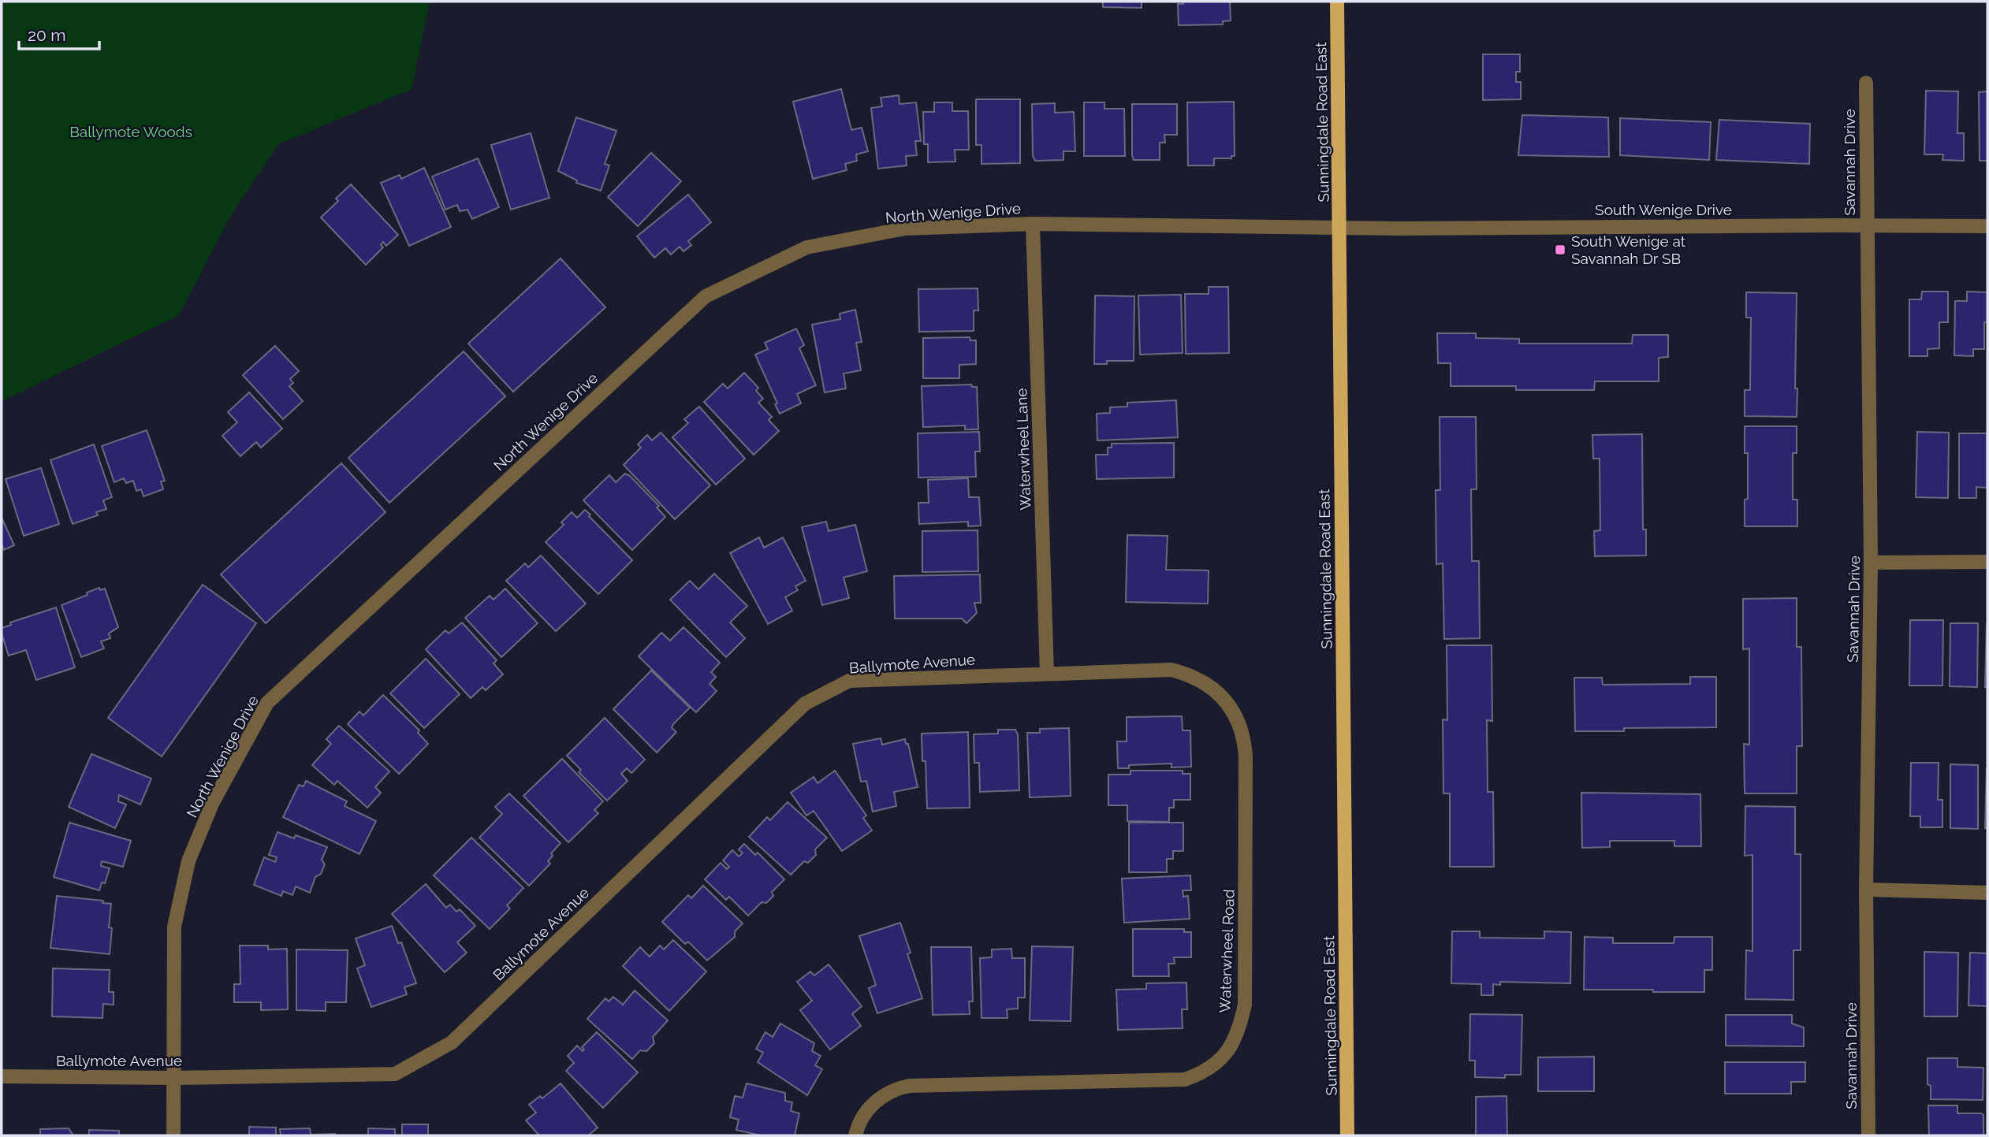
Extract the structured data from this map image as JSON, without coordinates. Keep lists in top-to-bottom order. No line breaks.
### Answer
{"streets":{"main road":["Sunningdale Road East"],"street":["Savannah Drive","South Wenige Drive","North Wenige Drive","Waterwheel Lane","Ballymote Avenue","Waterwheel Road"]},"crossings":[["Sunningdale Road East","South Wenige Drive"],["Sunningdale Road East","North Wenige Drive"],["Savannah Drive","South Wenige Drive"],["South Wenige Drive","North Wenige Drive"],["North Wenige Drive","Waterwheel Lane"],["North Wenige Drive","Ballymote Avenue"],["Waterwheel Lane","Ballymote Avenue"],["Waterwheel Lane","Waterwheel Road"],["Ballymote Avenue","Waterwheel Road"]],"parks":["Ballymote Woods"],"places":{"transit":["South Wenige at Savannah Dr SB"]},"scale_bar":"20 m"}
